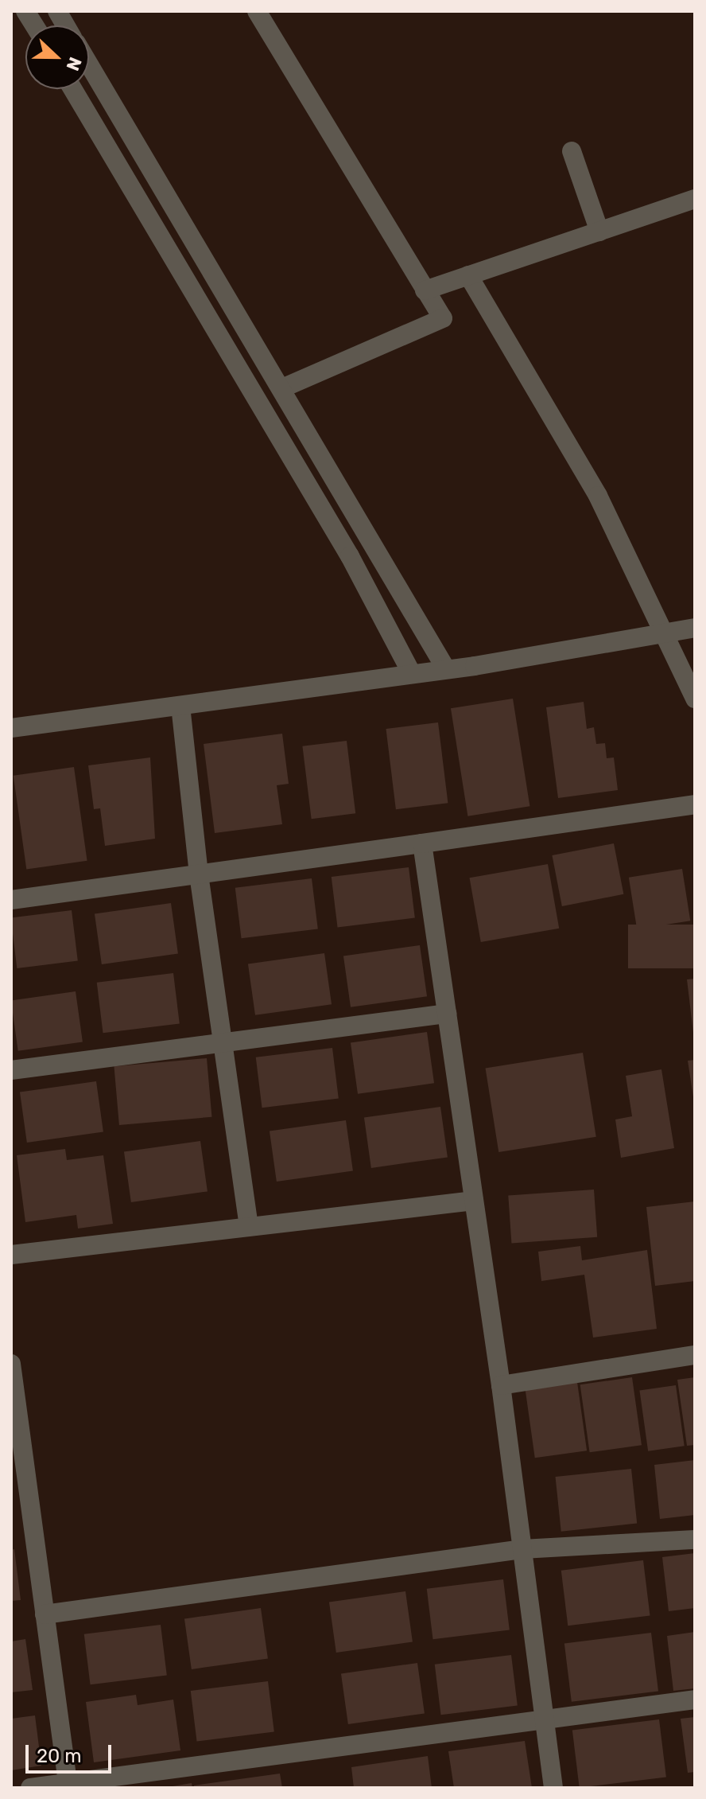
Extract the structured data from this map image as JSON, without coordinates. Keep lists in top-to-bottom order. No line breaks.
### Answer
{"scale_bar":"20 m","north":"right"}
